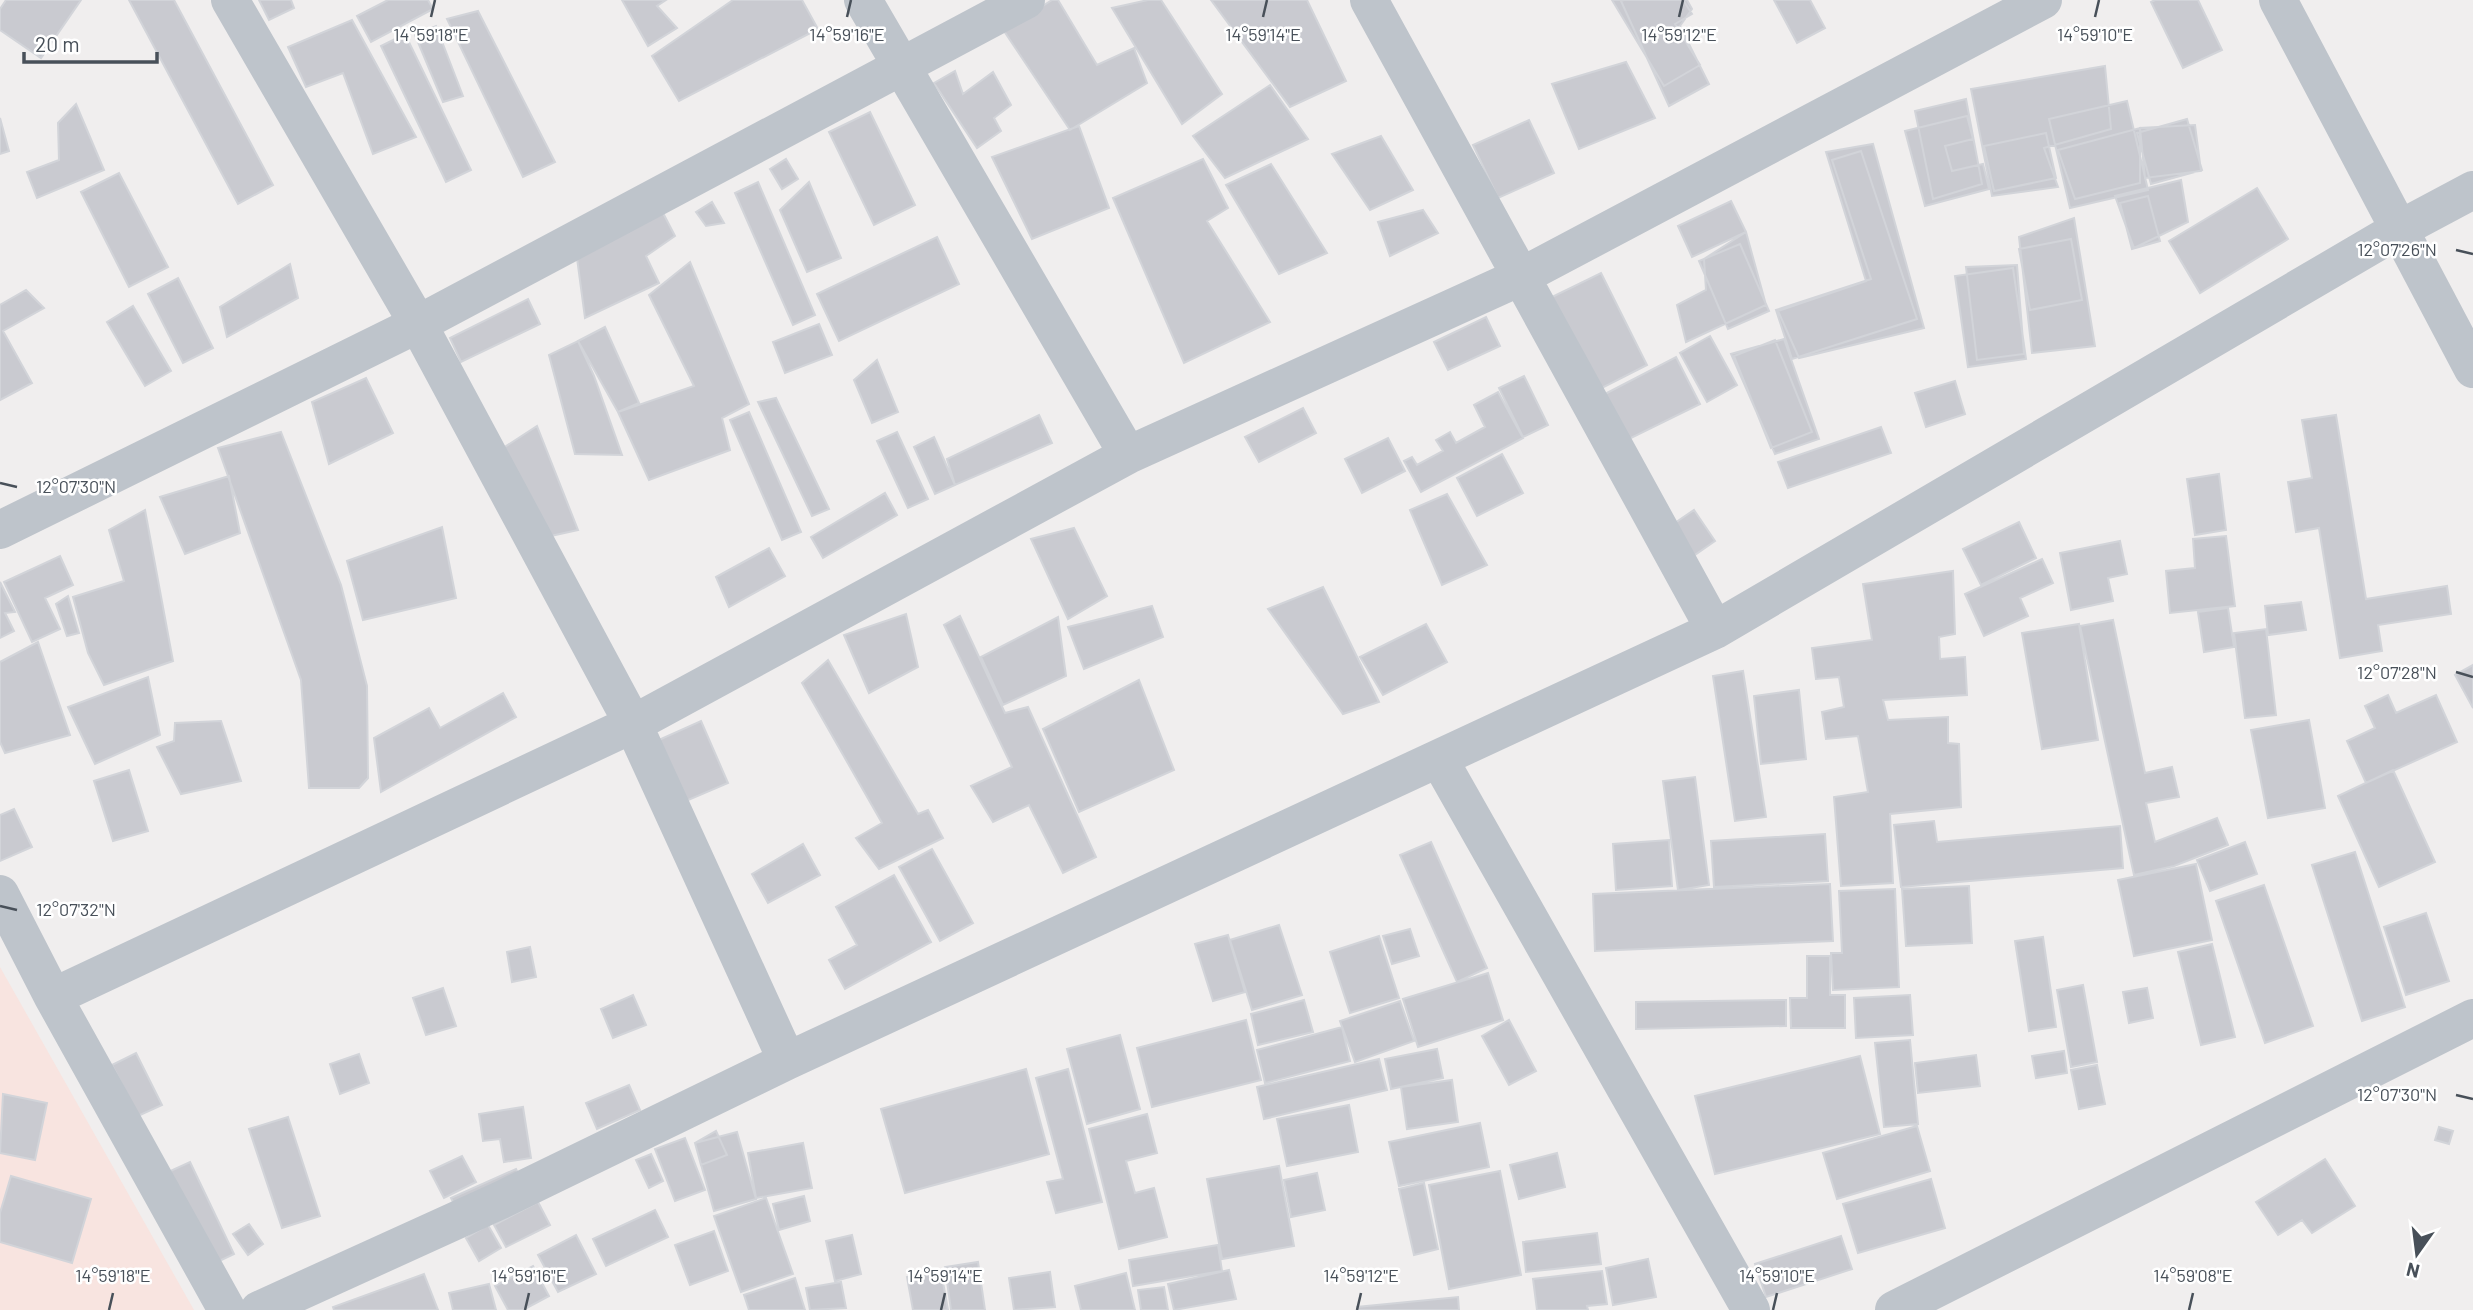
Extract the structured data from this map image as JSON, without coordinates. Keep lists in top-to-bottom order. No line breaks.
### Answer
{"scale_bar":"20 m","north":"bottom","coordinates":["14°59'18\"E","14°59'16\"E","14°59'14\"E","14°59'12\"E","14°59'10\"E","12°07'26\"N","12°07'30\"N","12°07'28\"N","12°07'32\"N","14°59'08\"E"]}
